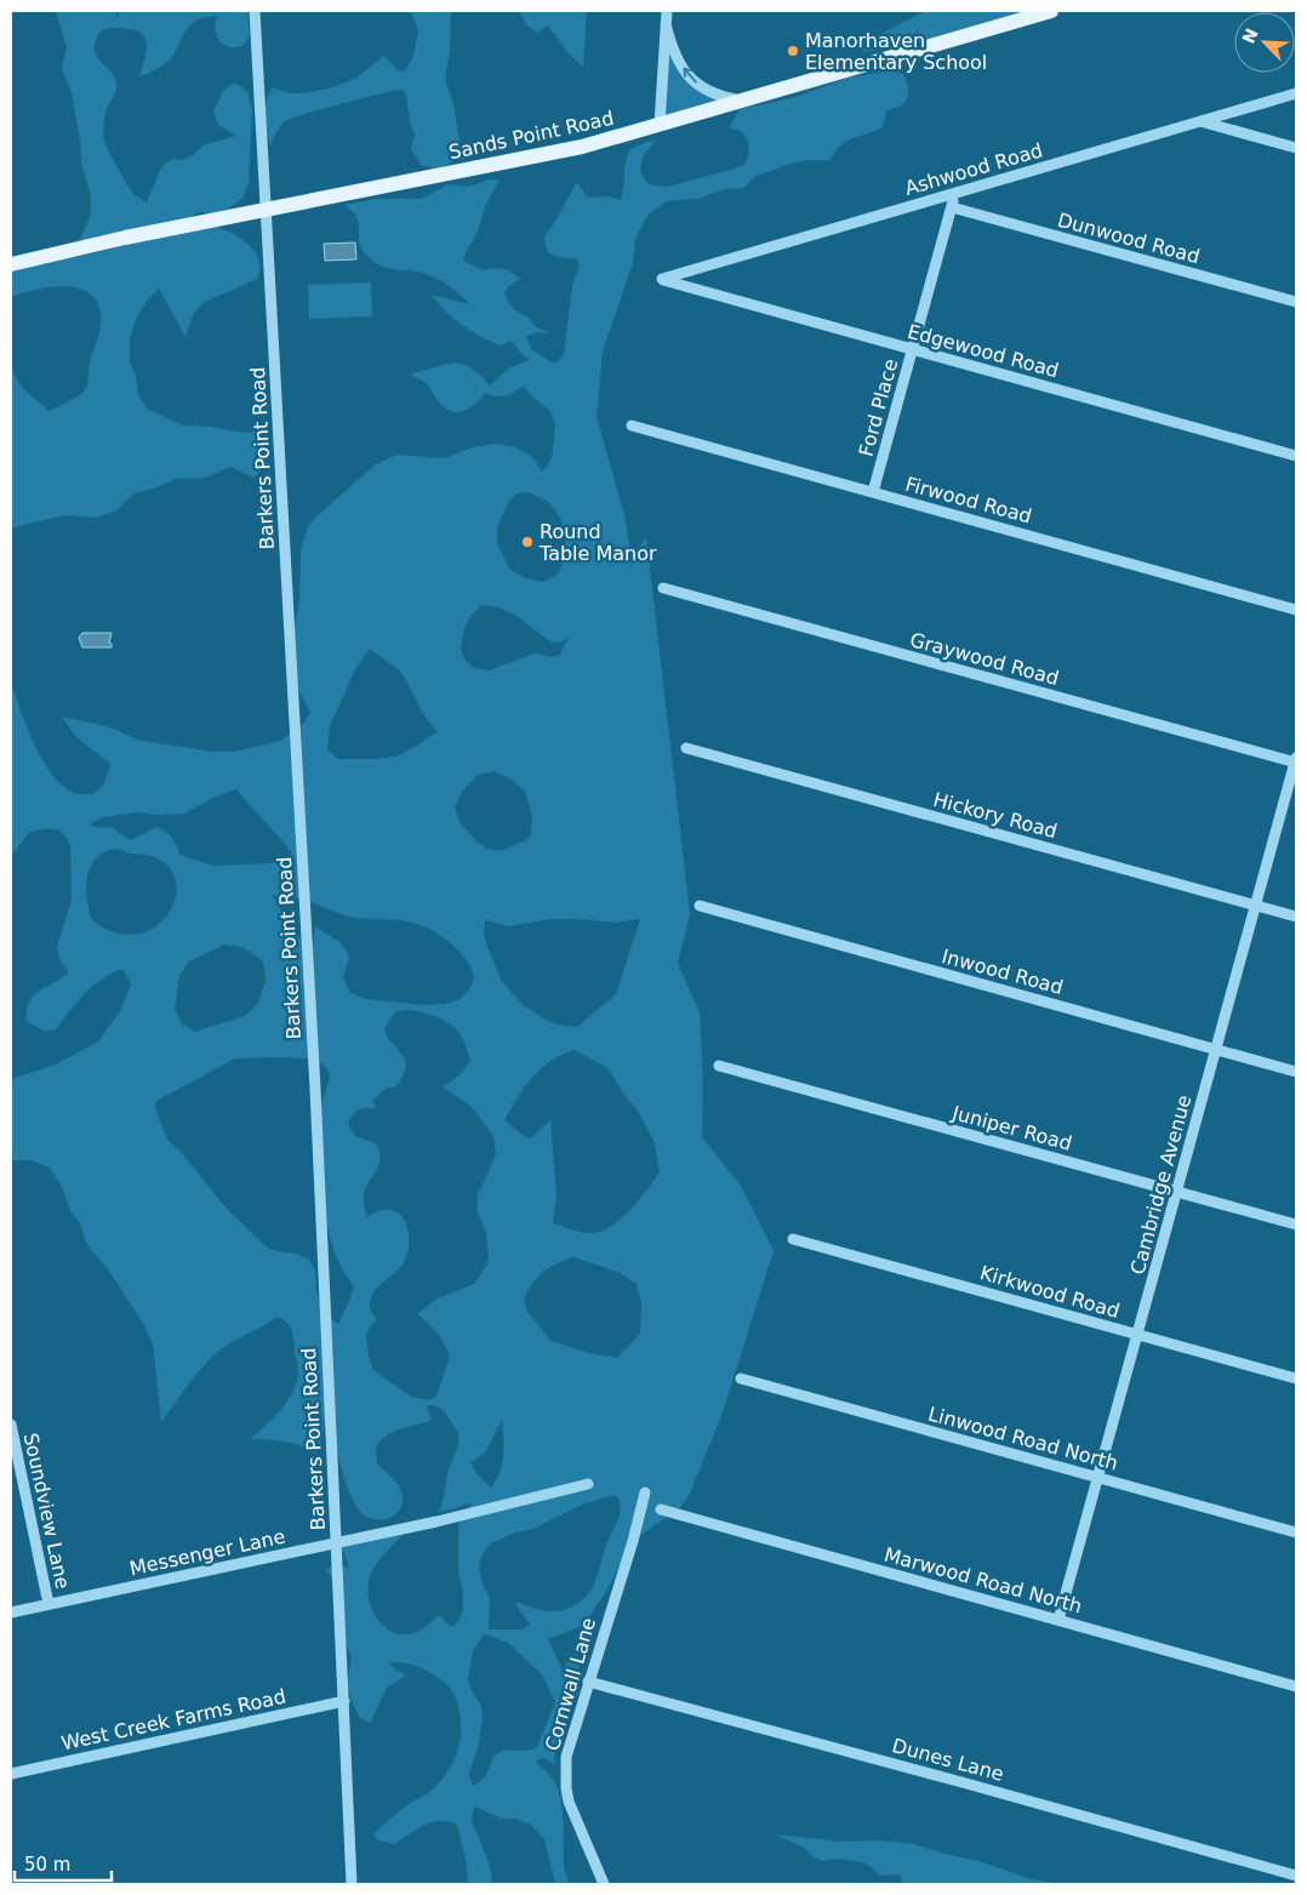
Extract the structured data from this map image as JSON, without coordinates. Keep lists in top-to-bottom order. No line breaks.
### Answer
{"streets":{"main road":["Sands Point Road"],"street":["Ashwood Road","Dunwood Road","Edgewood Road","Ford Place","Barkers Point Road","Firwood Road","Graywood Road","Hickory Road","Inwood Road","Juniper Road","Cambridge Avenue","Kirkwood Road","Linwood Road North","Soundview Lane","Messenger Lane","Marwood Road North","Cornwall Lane","West Creek Farms Road","Dunes Lane"]},"crossings":[["Sands Point Road","Barkers Point Road"],["Ashwood Road","Edgewood Road"],["Ashwood Road","Ford Place"],["Dunwood Road","Ford Place"],["Edgewood Road","Ford Place"],["Ford Place","Firwood Road"],["Barkers Point Road","Messenger Lane"],["Barkers Point Road","West Creek Farms Road"],["Graywood Road","Cambridge Avenue"],["Hickory Road","Cambridge Avenue"],["Inwood Road","Cambridge Avenue"],["Juniper Road","Cambridge Avenue"],["Cambridge Avenue","Kirkwood Road"],["Cambridge Avenue","Linwood Road North"],["Cambridge Avenue","Marwood Road North"],["Soundview Lane","Messenger Lane"],["Cornwall Lane","Dunes Lane"]],"places":["Manorhaven Elementary School","Round Table Manor"],"scale_bar":"50 m","north":"top left"}
